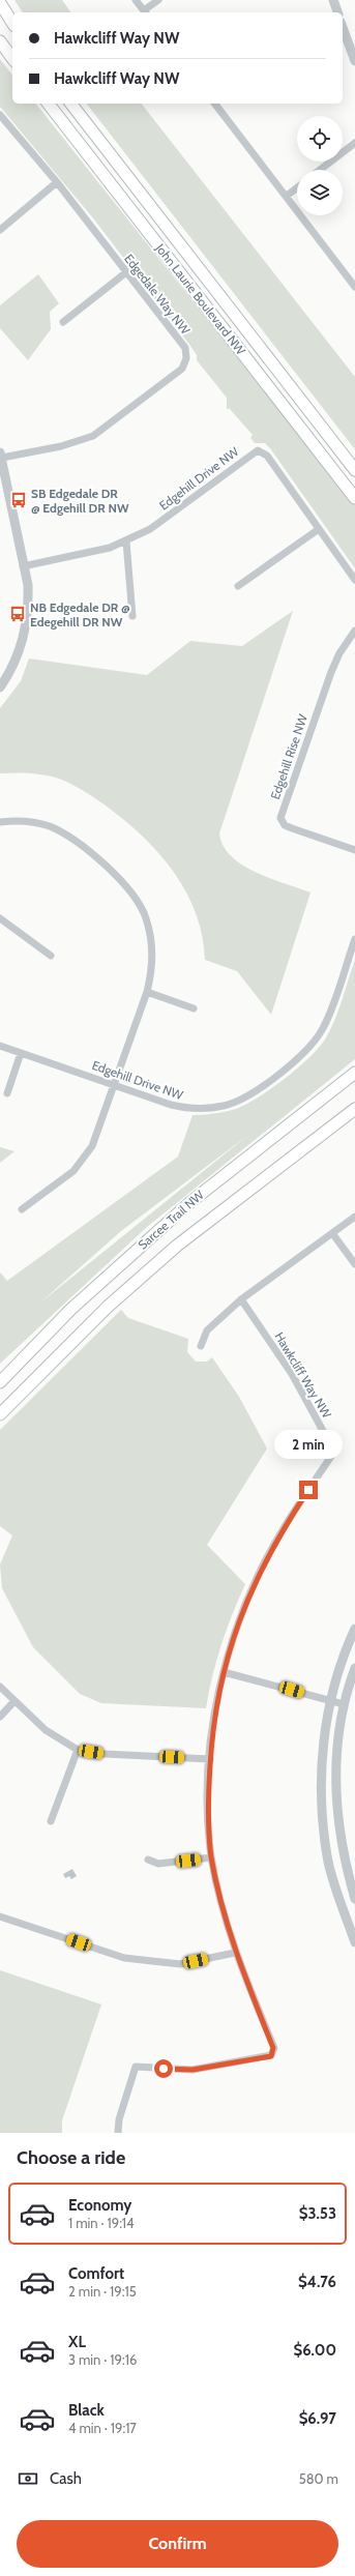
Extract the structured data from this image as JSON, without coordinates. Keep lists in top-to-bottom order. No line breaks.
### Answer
{"streets":{"main road":["John Laurie Boulevard NW","Sarcee Trail NW"],"street":["Edgedale Way NW","Edgehill Drive NW","Edgehill Rise NW","Hawkcliff Way NW"]},"places":{"bus stop":["SB Edgedale DR @ Edgehill DR NW","NB Edgedale DR @ Edegehill DR NW"]},"page":{"banner":["Hawkcliff Way NW","Hawkcliff Way NW"],"bubble":"2 min","heading":"Choose a ride","list":[{"name":"Economy","note":"1 min · 19:14","value":"$3.53"},{"name":"Comfort","note":"2 min · 19:15","value":"$4.76"},{"name":"XL","note":"3 min · 19:16","value":"$6.00"},{"name":"Black","note":"4 min · 19:17","value":"$6.97"}],"pay":["Cash","580 m"],"buttons":"Confirm"}}
